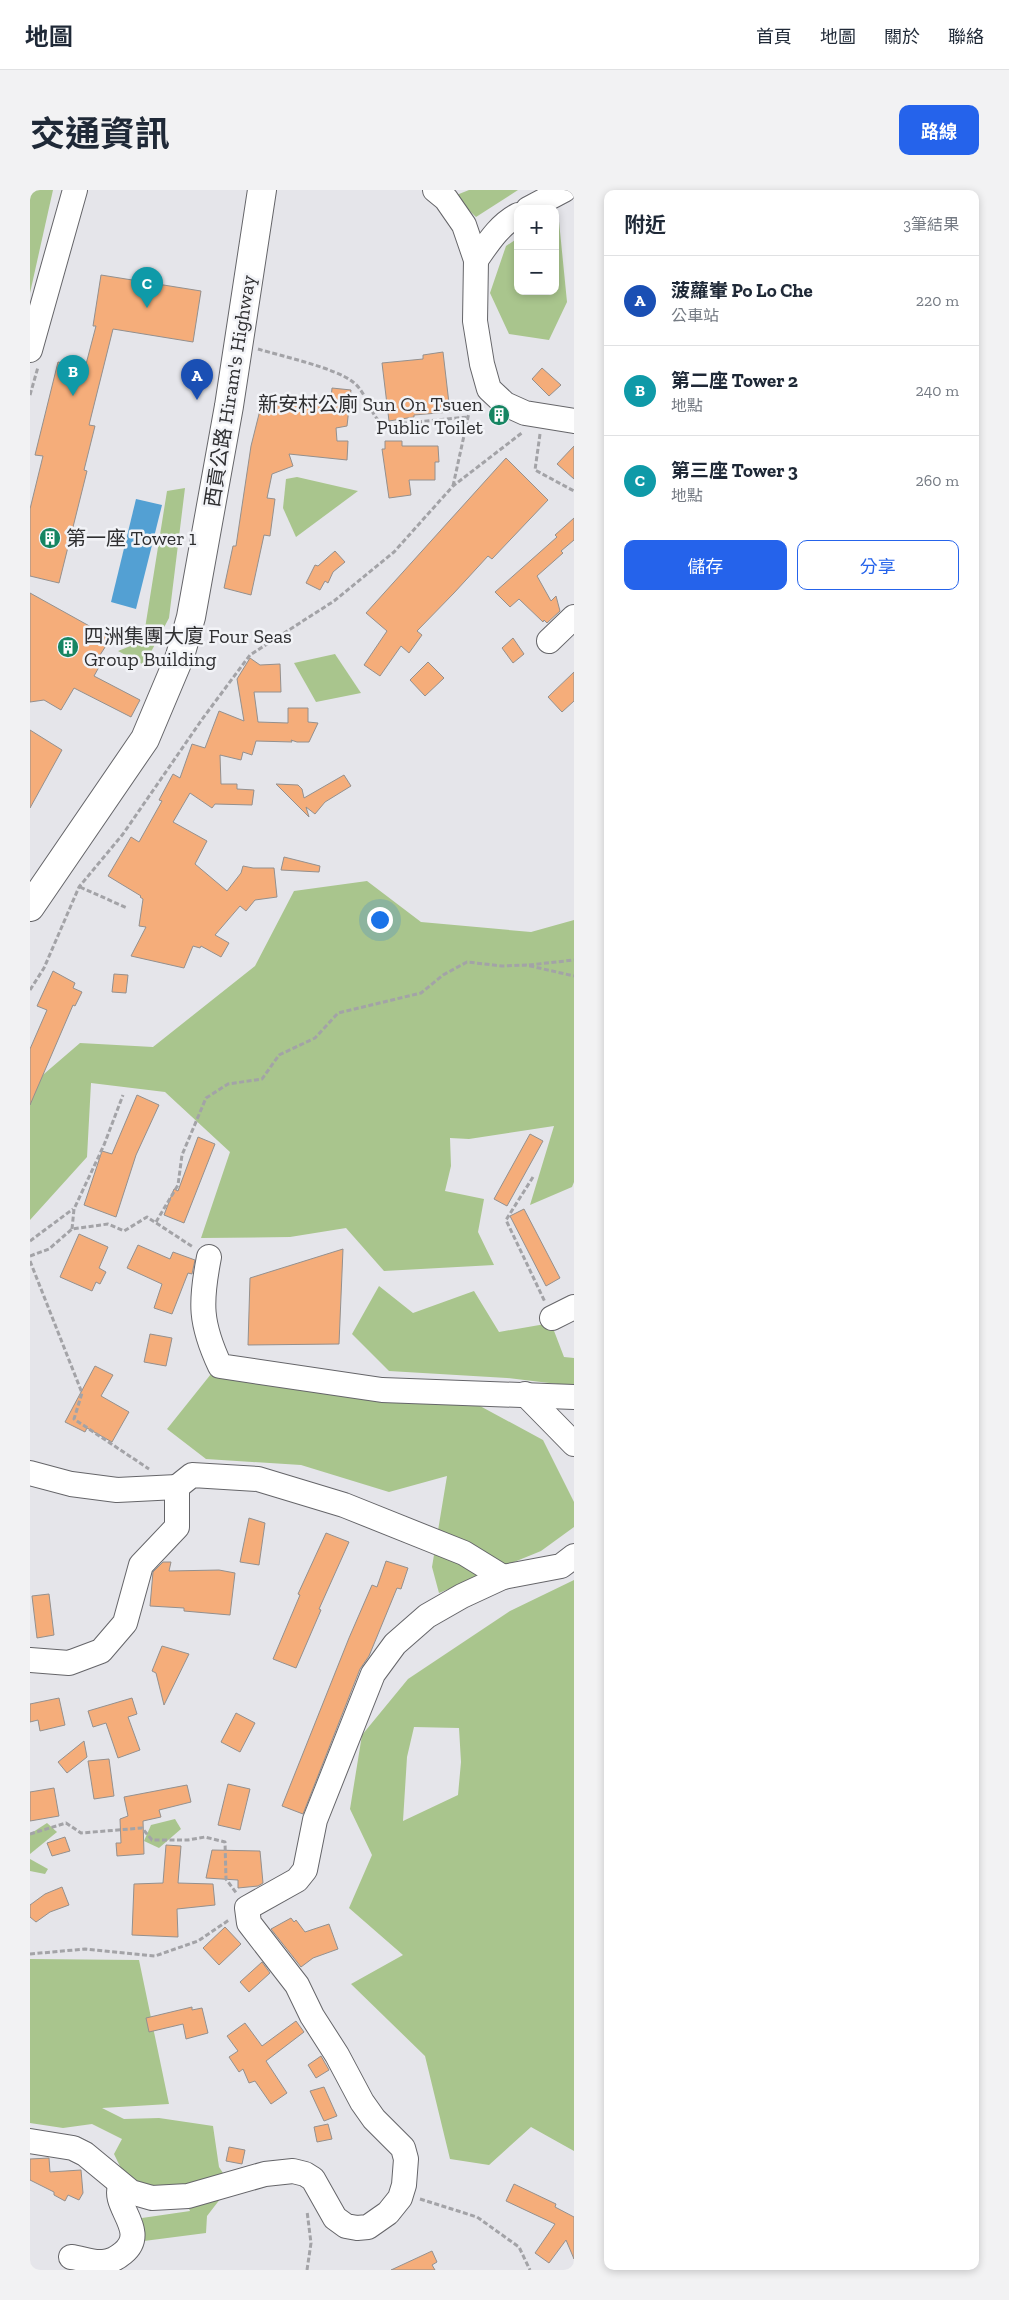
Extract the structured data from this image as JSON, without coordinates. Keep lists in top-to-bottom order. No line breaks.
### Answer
{"streets":{"main road":["西貢公路 Hiram's Highway"]},"places":{"building":["新安村公廁 Sun On Tsuen Public Toilet","第一座 Tower 1","四洲集團大廈 Four Seas Group Building"]},"page":{"header":"地圖","nav":["首頁","地圖","關於","聯絡"],"title":"交通資訊","buttons":["路線",["儲存","分享"]],"heading":["附近","3筆結果"],"map_buttons":["+","−"],"list":[{"mark":"A","name":"菠蘿輋 Po Lo Che","note":"公車站","value":"220 m"},{"mark":"B","name":"第二座 Tower 2","note":"地點","value":"240 m"},{"mark":"C","name":"第三座 Tower 3","note":"地點","value":"260 m"}],"pins":["C","B","A"]}}
